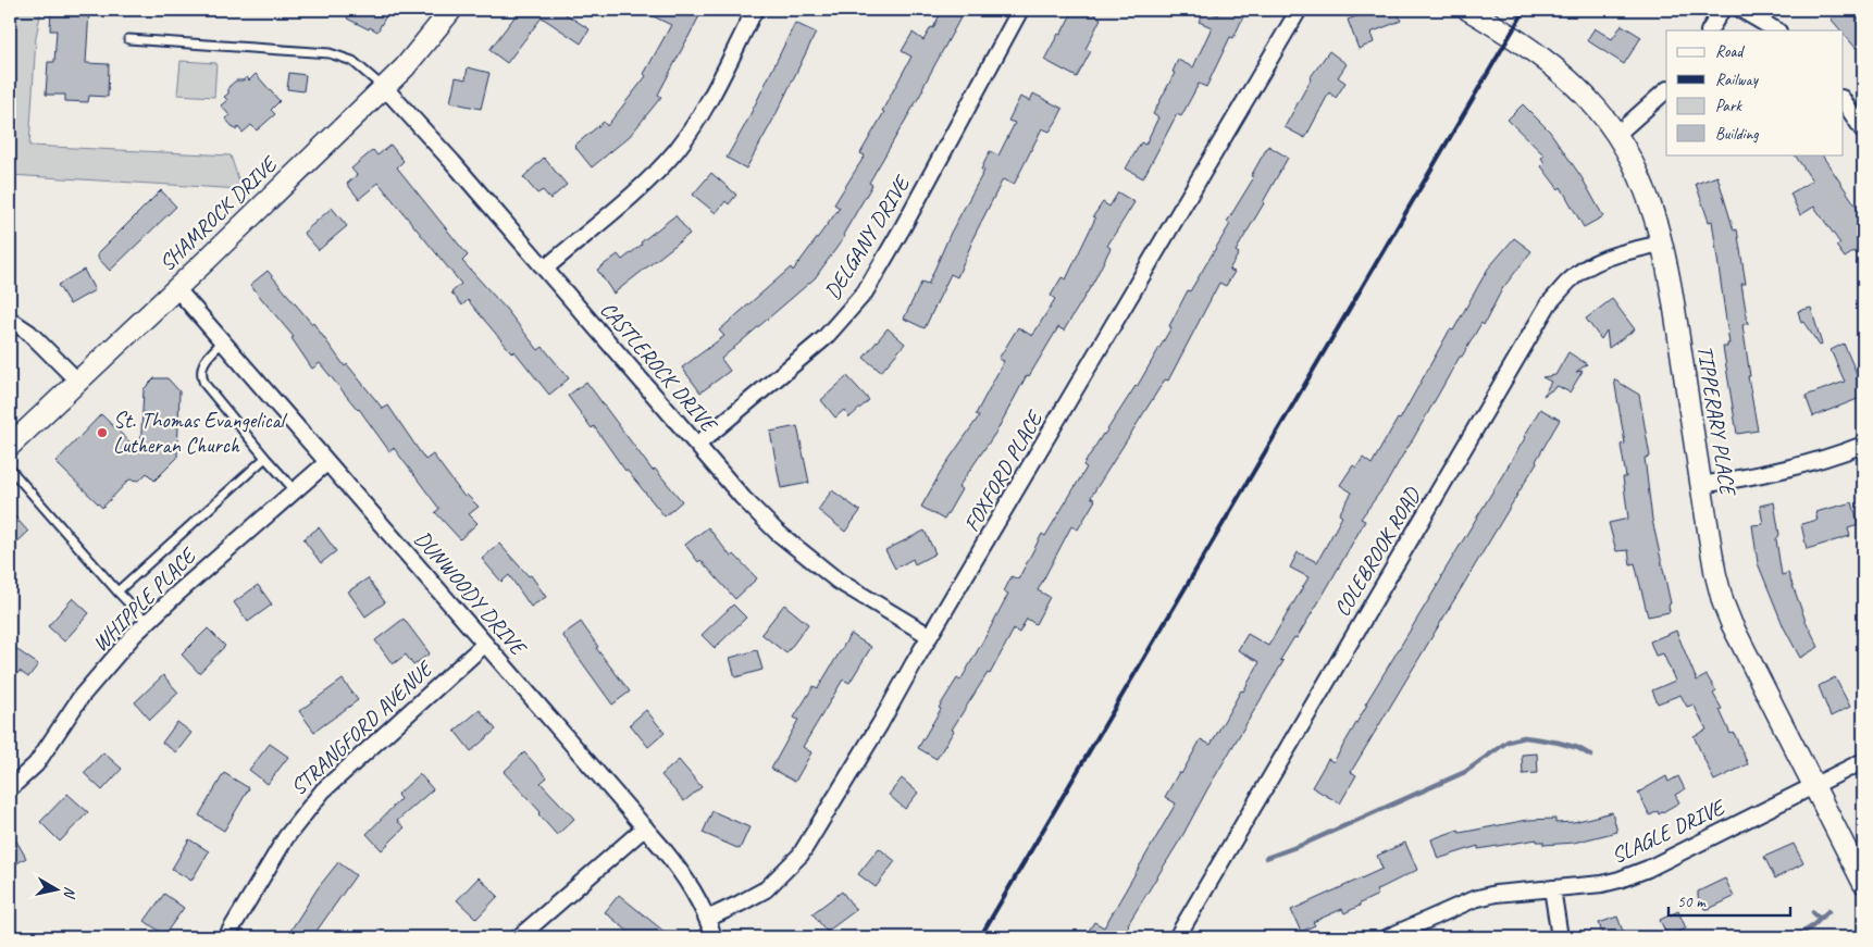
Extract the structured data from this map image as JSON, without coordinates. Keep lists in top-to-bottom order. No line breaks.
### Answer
{"streets":{"street":["SHAMROCK DRIVE","DELGANY DRIVE","CASTLEROCK DRIVE","TIPPERARY PLACE","FOXFORD PLACE","COLEBROOK ROAD","DUNWOODY DRIVE","WHIPPLE PLACE","STRANGFORD AVENUE","SLAGLE DRIVE"]},"crossings":[["SHAMROCK DRIVE","CASTLEROCK DRIVE"],["SHAMROCK DRIVE","DUNWOODY DRIVE"],["DELGANY DRIVE","CASTLEROCK DRIVE"],["CASTLEROCK DRIVE","FOXFORD PLACE"],["TIPPERARY PLACE","COLEBROOK ROAD"],["TIPPERARY PLACE","SLAGLE DRIVE"],["FOXFORD PLACE","DUNWOODY DRIVE"],["DUNWOODY DRIVE","WHIPPLE PLACE"],["DUNWOODY DRIVE","STRANGFORD AVENUE"]],"places":["St. Thomas Evangelical Lutheran Church"],"legend":["Road","Railway","Park","Building"],"scale_bar":"50 m","north":"right"}
